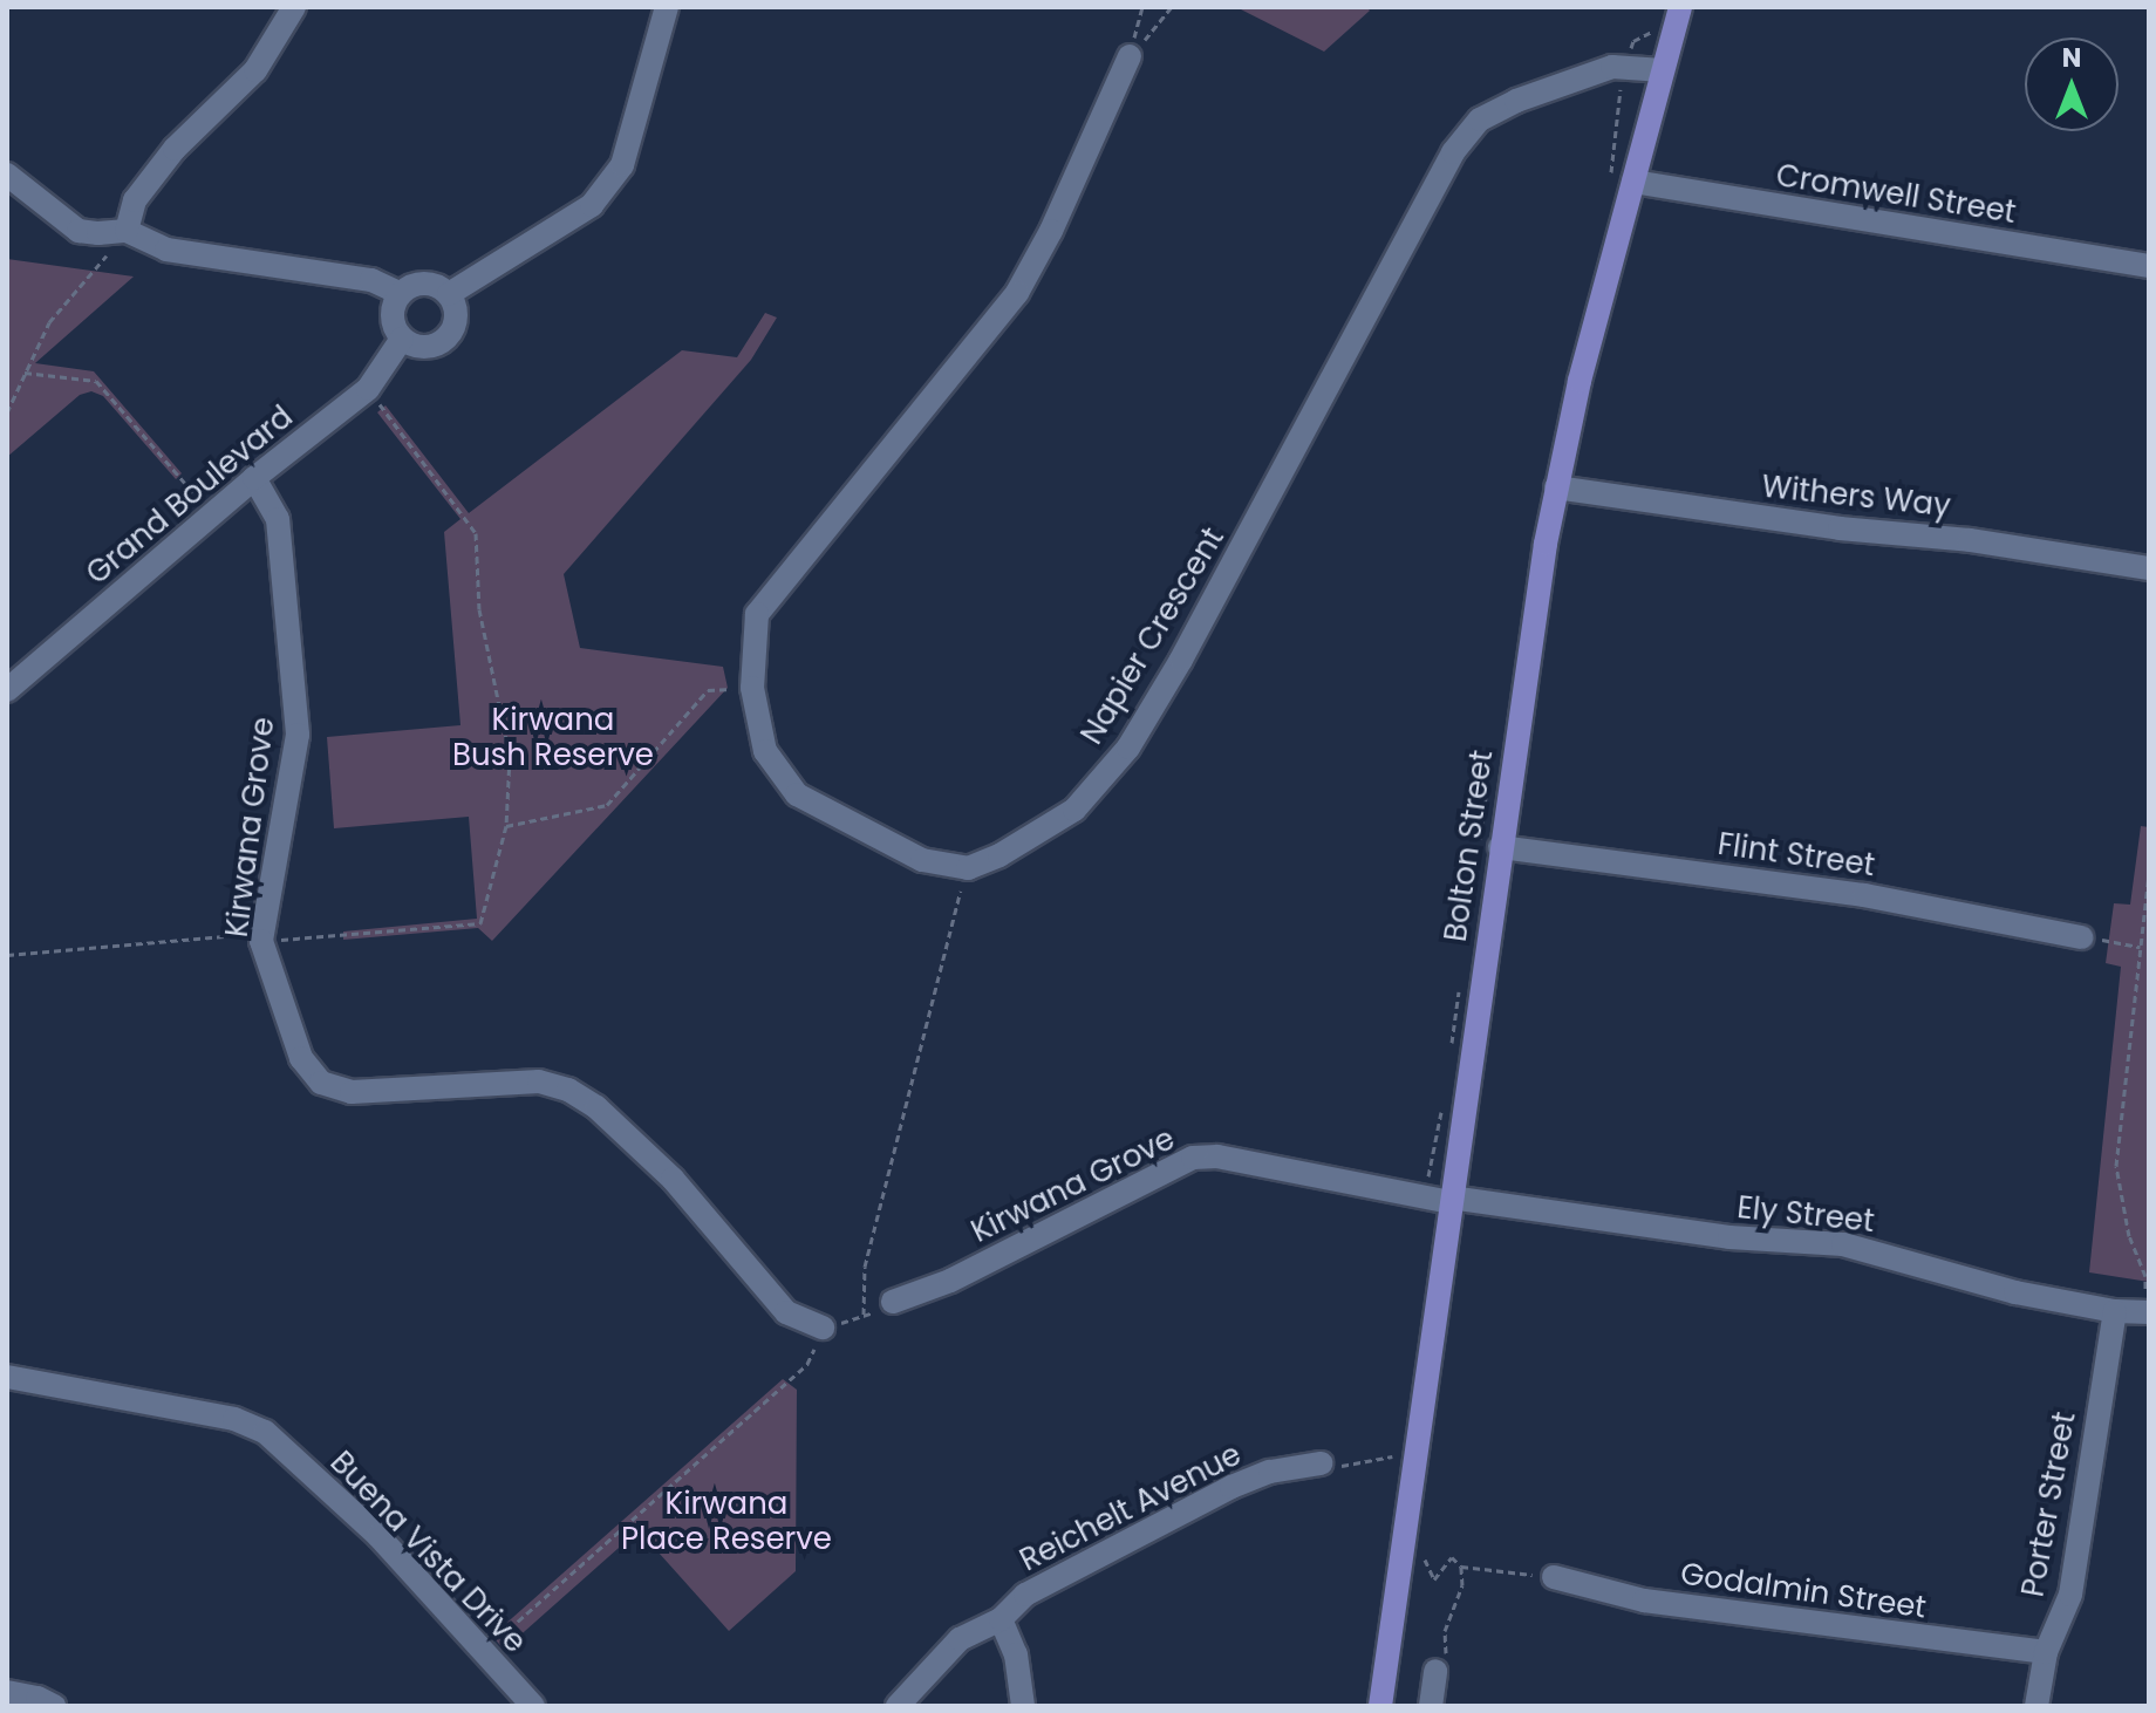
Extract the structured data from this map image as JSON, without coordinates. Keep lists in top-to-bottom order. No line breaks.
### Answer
{"streets":{"main road":["Bolton Street"],"street":["Cromwell Street","Grand Boulevard","Withers Way","Napier Crescent","Kirwana Grove","Flint Street","Ely Street","Porter Street","Reichelt Avenue","Buena Vista Drive","Godalmin Street"]},"crossings":[["Cromwell Street","Bolton Street"],["Grand Boulevard","Kirwana Grove"],["Withers Way","Bolton Street"],["Napier Crescent","Bolton Street"],["Kirwana Grove","Bolton Street"],["Kirwana Grove","Ely Street"],["Bolton Street","Flint Street"],["Bolton Street","Ely Street"],["Ely Street","Porter Street"],["Porter Street","Godalmin Street"]],"parks":["Kirwana Bush Reserve","Kirwana Place Reserve"],"north":"top"}
